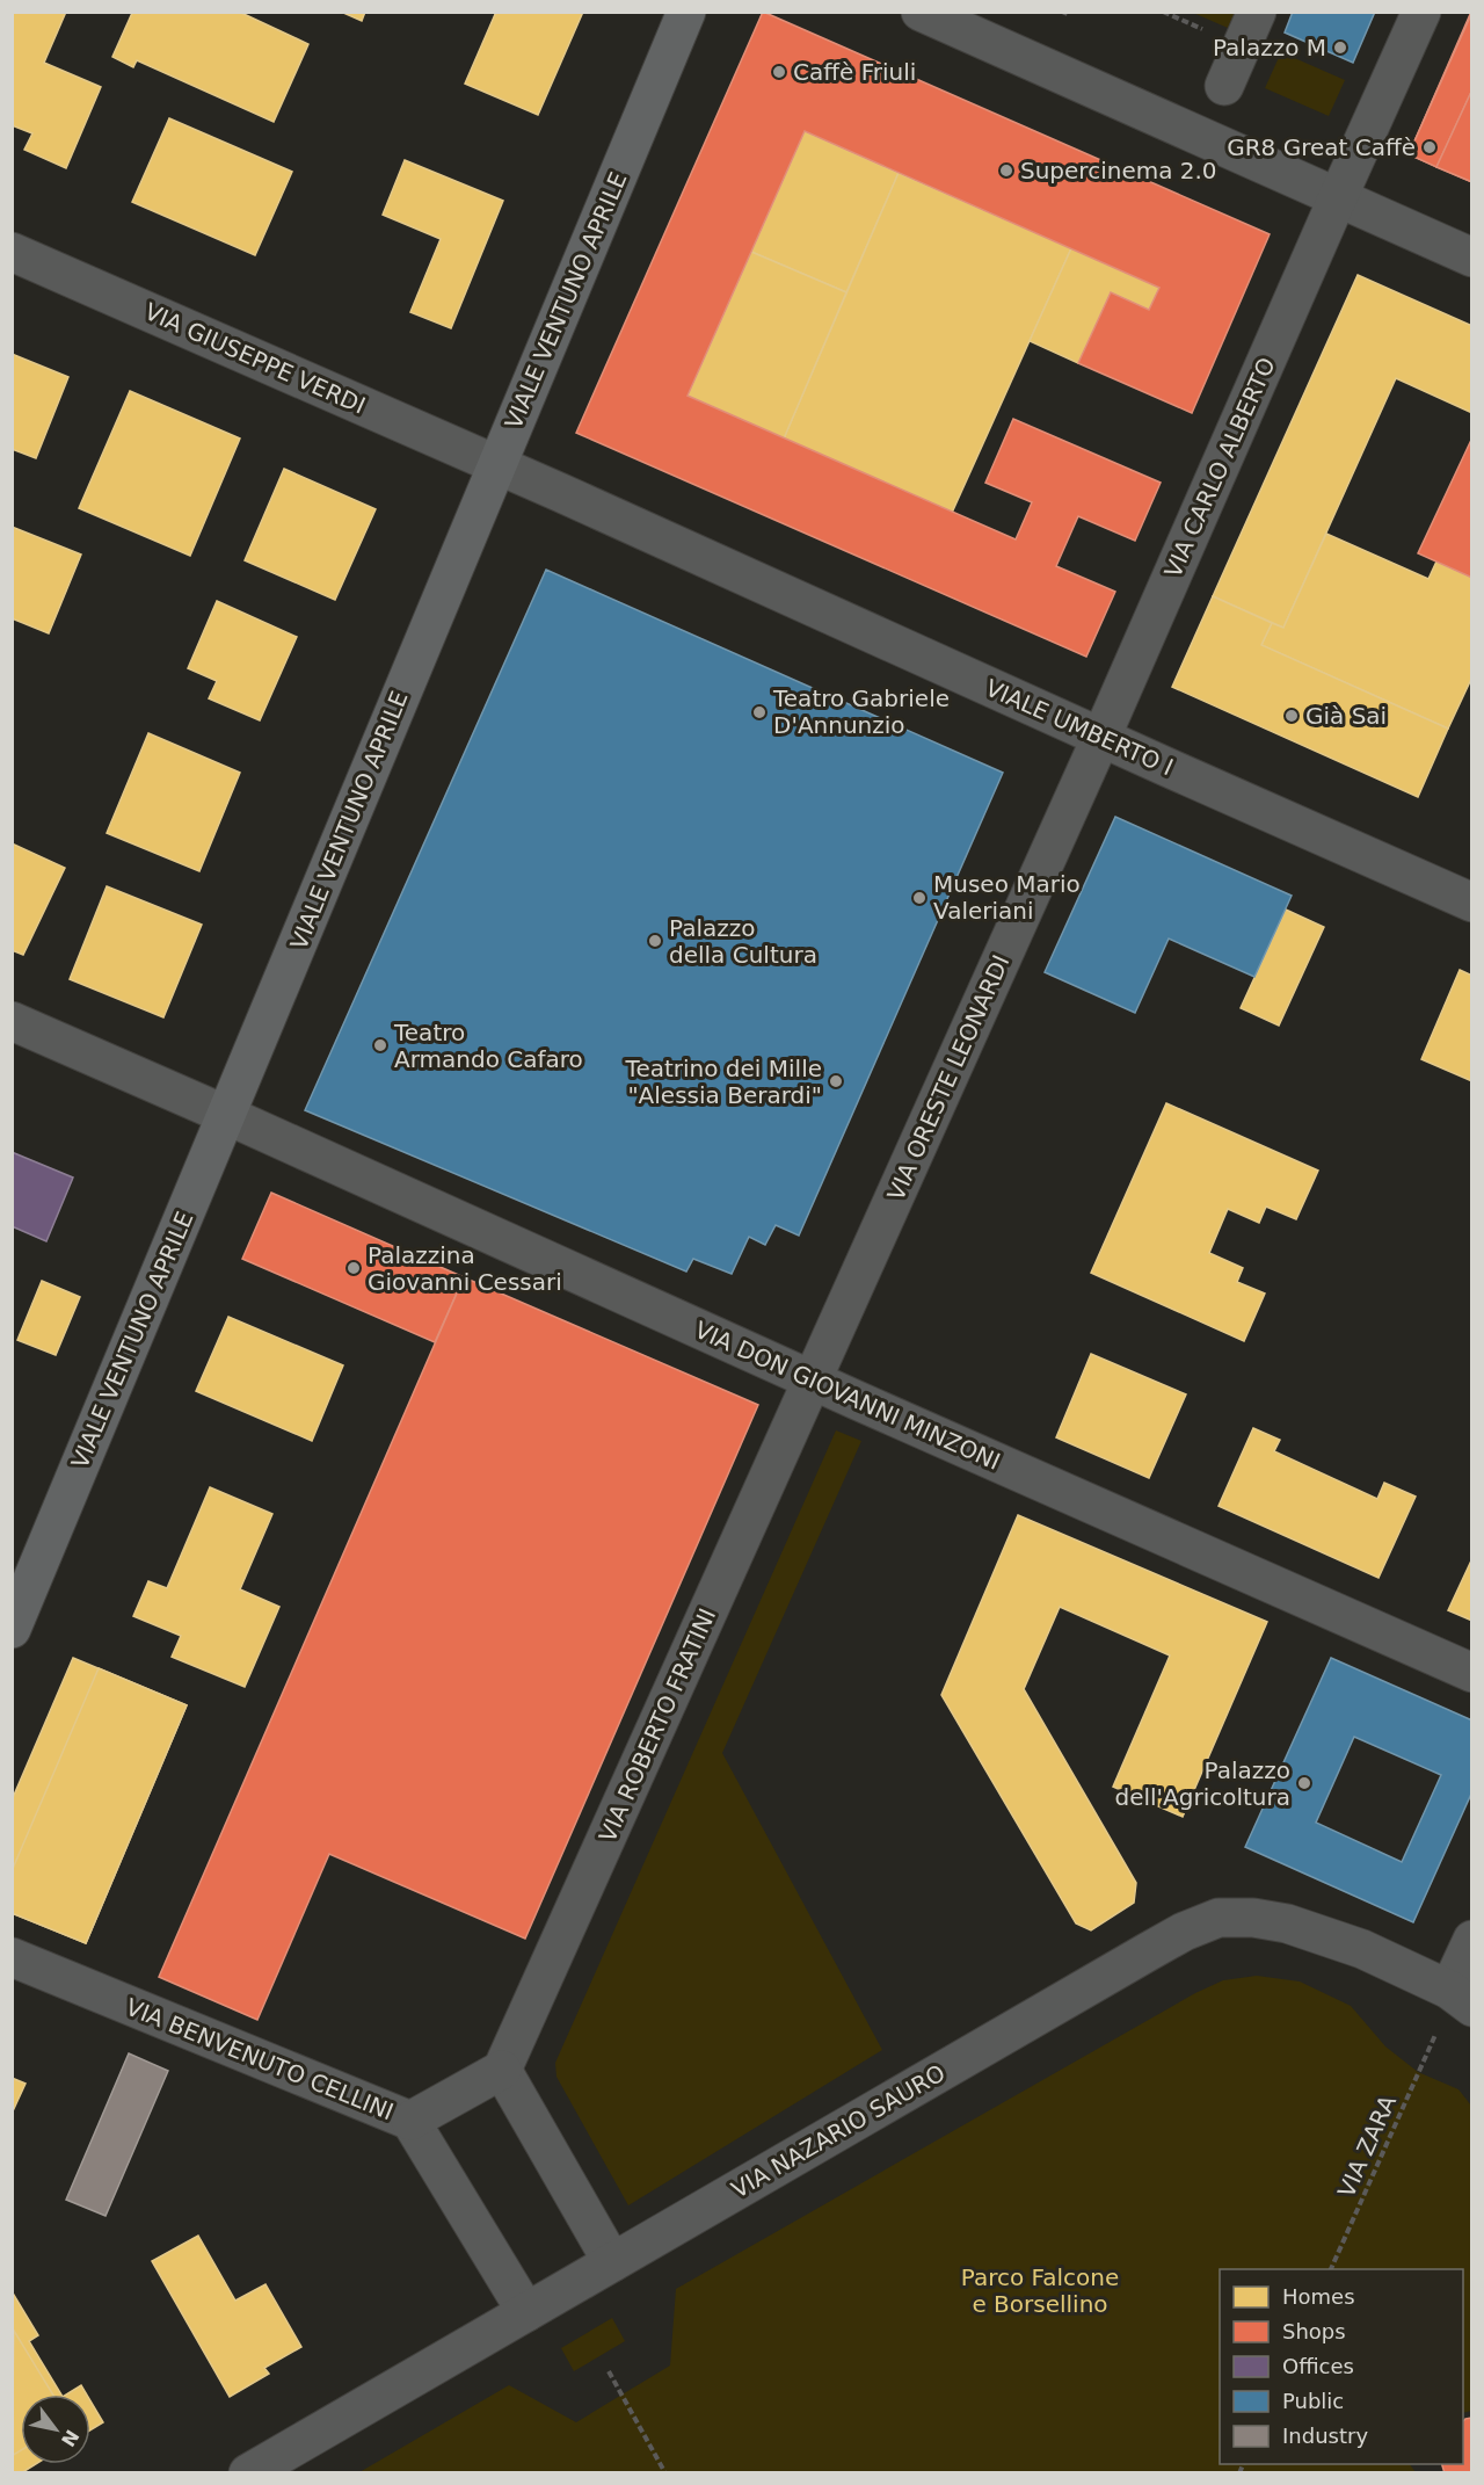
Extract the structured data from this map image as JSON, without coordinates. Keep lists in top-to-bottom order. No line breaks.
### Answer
{"streets":{"main road":["VIALE VENTUNO APRILE"],"street":["VIA GIUSEPPE VERDI","VIA CARLO ALBERTO","VIALE UMBERTO I","VIA ORESTE LEONARDI","VIA DON GIOVANNI MINZONI","VIA ROBERTO FRATINI","VIA BENVENUTO CELLINI","VIA NAZARIO SAURO"],"path":["VIA ZARA"]},"crossings":[["VIALE VENTUNO APRILE","VIA GIUSEPPE VERDI"],["VIALE VENTUNO APRILE","VIALE UMBERTO I"],["VIALE VENTUNO APRILE","VIA DON GIOVANNI MINZONI"],["VIA GIUSEPPE VERDI","VIALE UMBERTO I"],["VIA CARLO ALBERTO","VIALE UMBERTO I"],["VIA CARLO ALBERTO","VIA ORESTE LEONARDI"],["VIALE UMBERTO I","VIA ORESTE LEONARDI"],["VIA ORESTE LEONARDI","VIA DON GIOVANNI MINZONI"],["VIA ORESTE LEONARDI","VIA ROBERTO FRATINI"],["VIA DON GIOVANNI MINZONI","VIA ROBERTO FRATINI"],["VIA ROBERTO FRATINI","VIA BENVENUTO CELLINI"]],"parks":["Parco Falcone e Borsellino"],"places":["Palazzo M","Caffè Friuli","GR8 Great Caffè","Supercinema 2.0","Teatro Gabriele D'Annunzio","Già Sai","Museo Mario Valeriani","Palazzo della Cultura","Teatro Armando Cafaro","Teatrino dei Mille \"Alessia Berardi\"","Palazzina Giovanni Cessari","Palazzo dell'Agricoltura"],"legend":["Homes","Shops","Offices","Public","Industry"],"north":"bottom right"}
